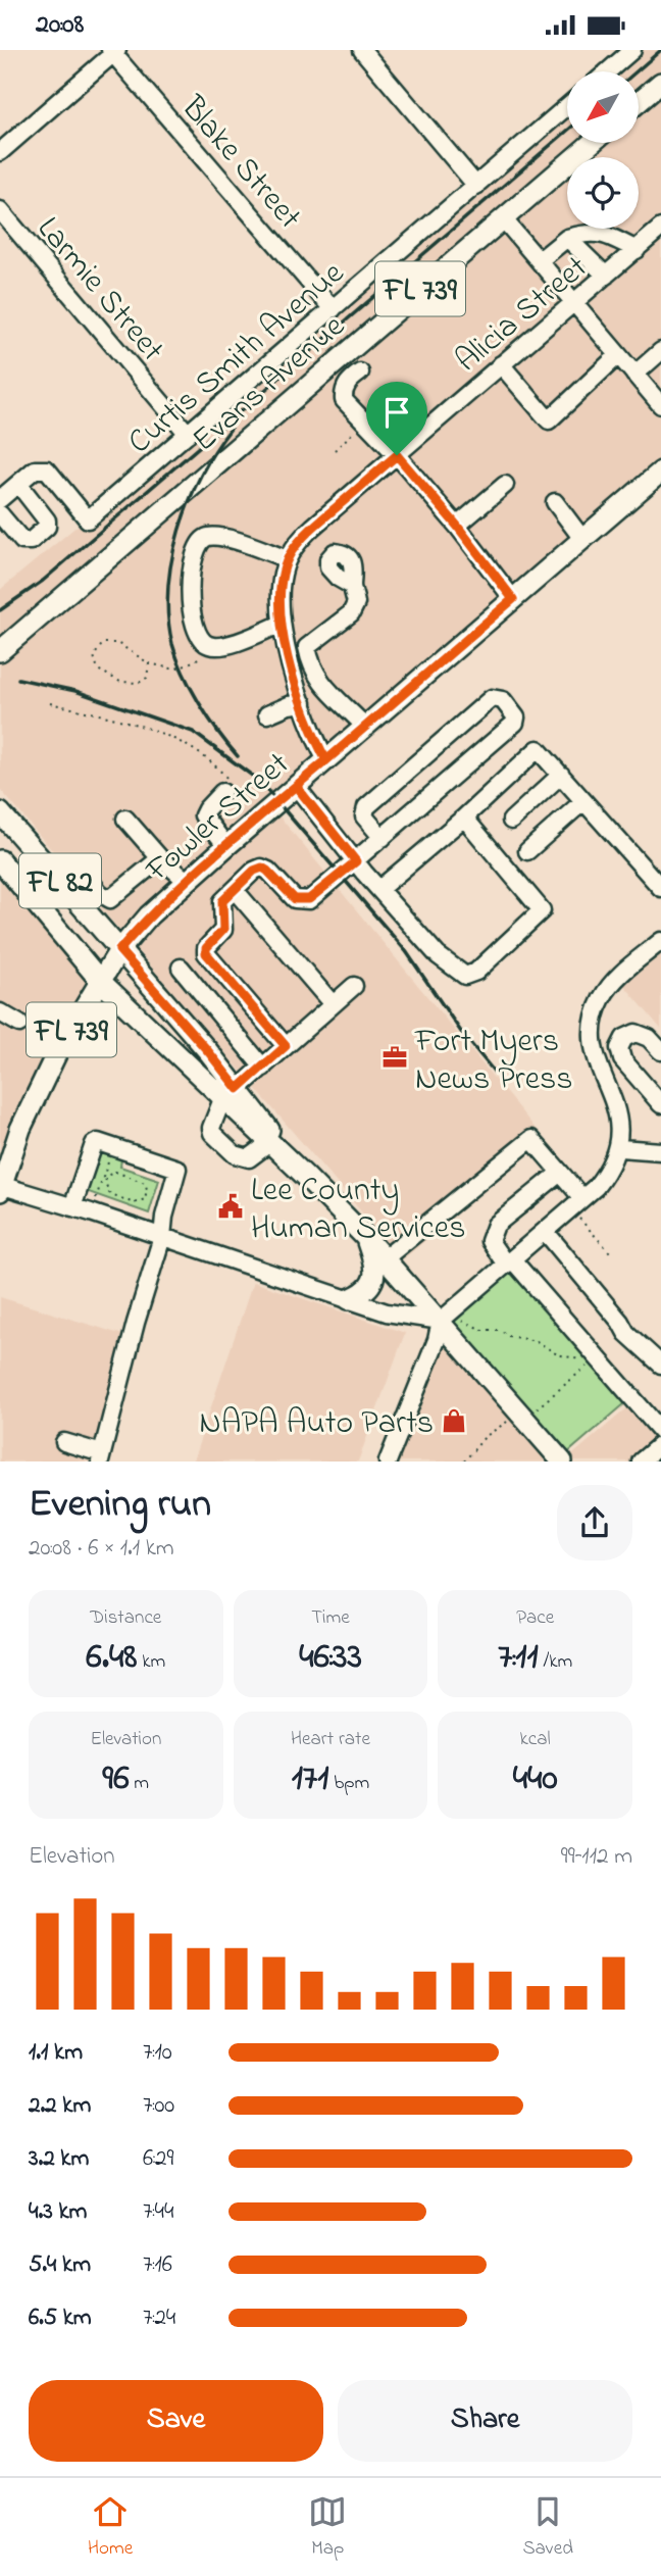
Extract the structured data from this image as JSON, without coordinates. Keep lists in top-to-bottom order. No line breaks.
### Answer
{"streets":{"main road":["FL 739","Evans Avenue","Fowler Street","FL 82"],"street":["Blake Street","Larmie Street","Alicia Street","Curtis Smith Avenue"]},"crossings":[["Blake Street","Curtis Smith Avenue"],["Larmie Street","Curtis Smith Avenue"],["Alicia Street","Fowler Street"],["Fowler Street","FL 82"]],"places":{"office":["Fort Myers News Press"],"public building":["Lee County Human Services"],"shop":["NAPA Auto Parts"]},"north":"bottom left","page":{"status":"20:08","heading":["Evening run","20:08 · 6 × 1.1 km"],"stats":[["Distance","6.48 km"],["Time","46:33"],["Pace","7:11 /km"],["Elevation","96 m"],["Heart rate","171 bpm"],["kcal","440"]],"chart":["Elevation","99–112 m"],"list":[{"name":"1.1 km","note":"7:10"},{"name":"2.2 km","note":"7:00"},{"name":"3.2 km","note":"6:29"},{"name":"4.3 km","note":"7:44"},{"name":"5.4 km","note":"7:16"},{"name":"6.5 km","note":"7:24"}],"buttons":["Save","Share"],"tabs":["Home","Map","Saved"]}}
